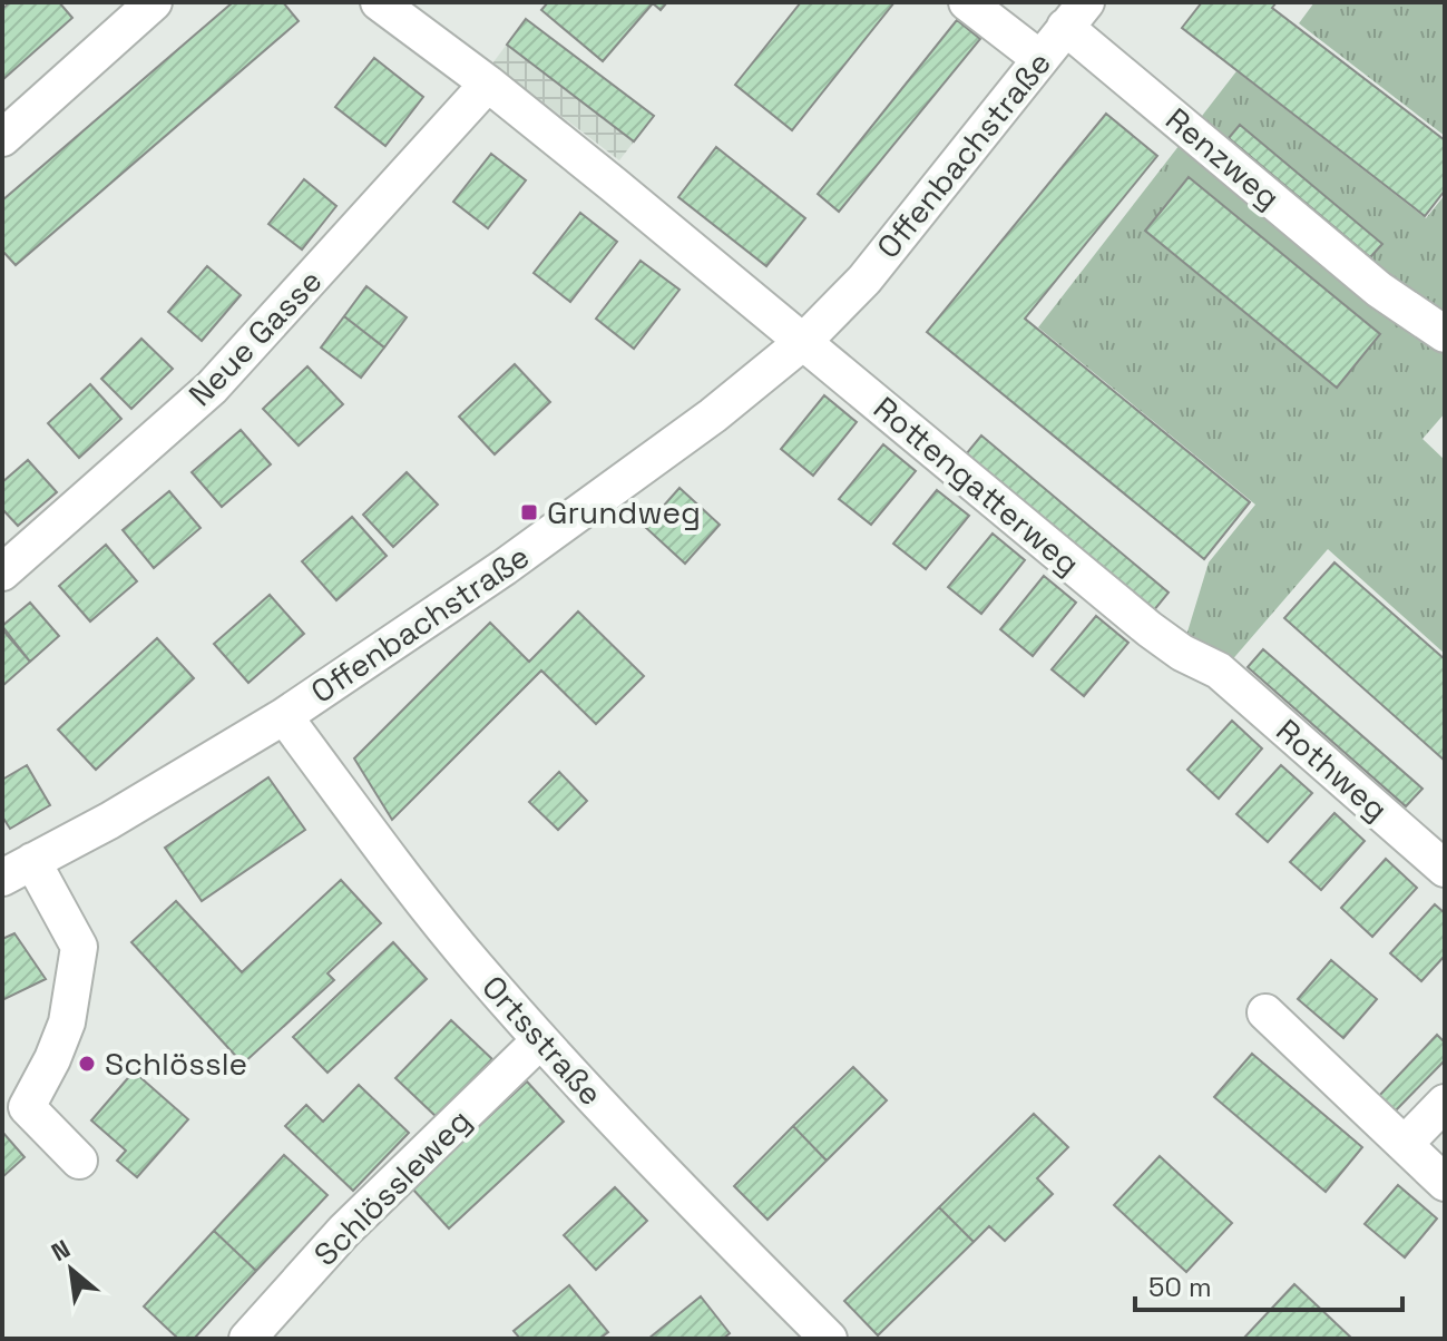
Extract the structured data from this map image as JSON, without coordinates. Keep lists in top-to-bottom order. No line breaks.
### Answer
{"streets":{"street":["Offenbachstraße","Renzweg","Neue Gasse","Rottengatterweg","Rothweg","Ortsstraße","Schlössleweg"]},"crossings":[["Offenbachstraße","Renzweg"],["Offenbachstraße","Rottengatterweg"],["Offenbachstraße","Ortsstraße"],["Rottengatterweg","Rothweg"],["Ortsstraße","Schlössleweg"]],"places":{"transit":["Grundweg"],"other":["Schlössle"]},"scale_bar":"50 m","north":"top left"}
